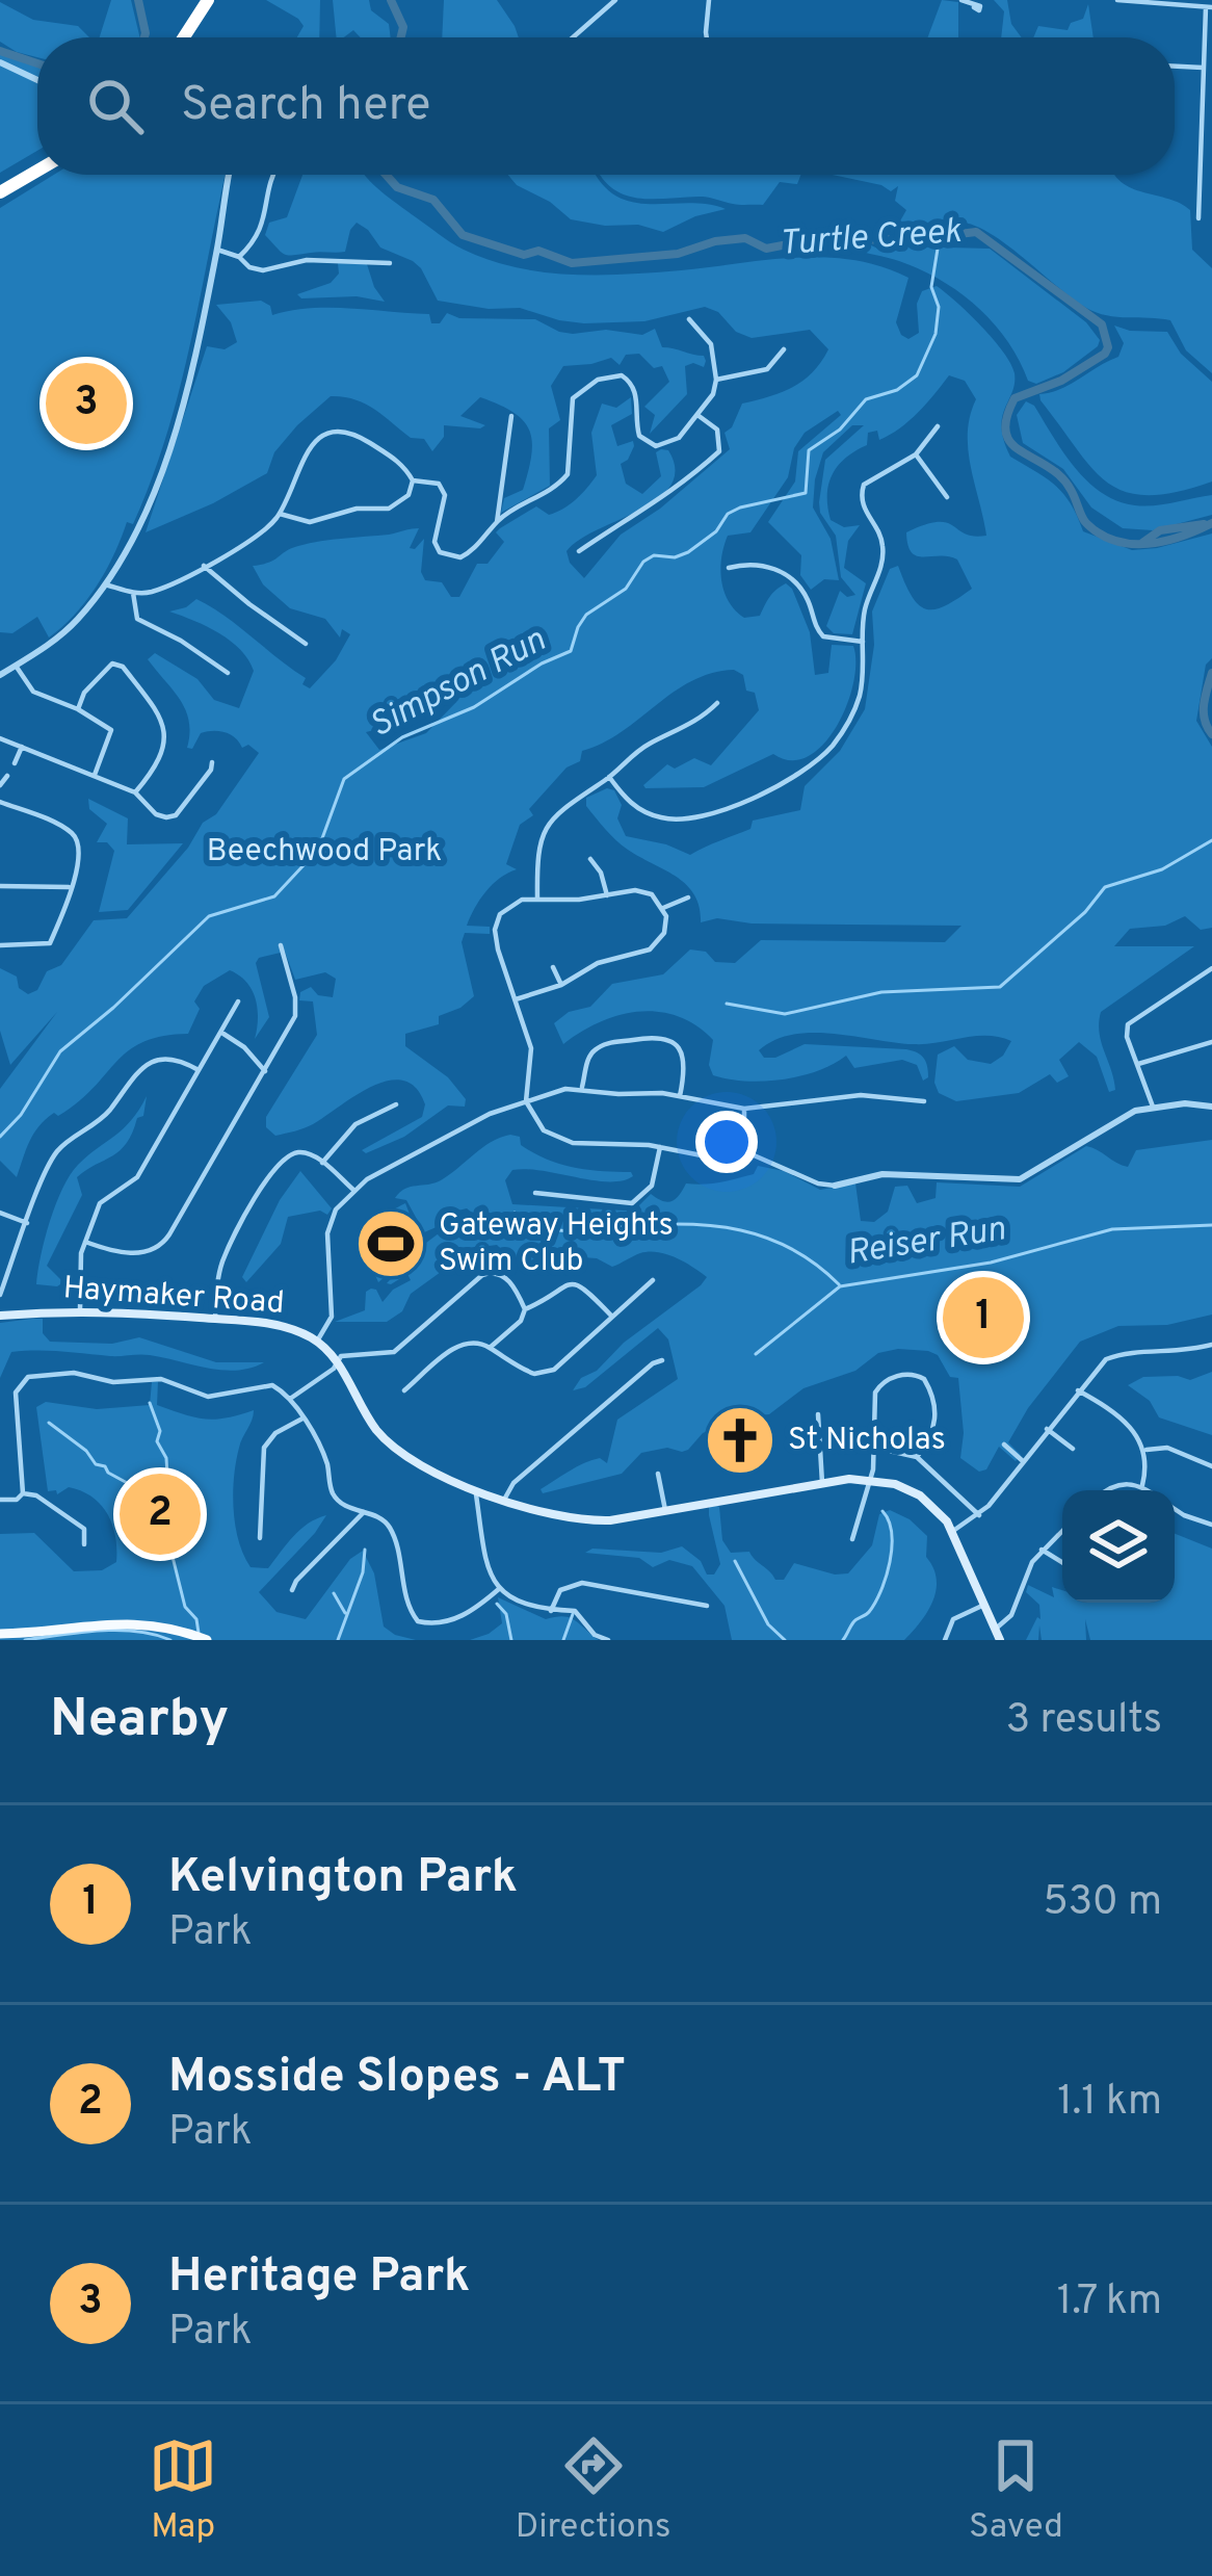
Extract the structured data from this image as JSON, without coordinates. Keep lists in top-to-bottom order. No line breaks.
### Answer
{"streets":{"main road":["Haymaker Road"]},"water":["Turtle Creek","Simpson Run","Reiser Run"],"parks":["Beechwood Park"],"places":{"sports":["Gateway Heights Swim Club"],"church":["St Nicholas"]},"page":{"search":"Search here","pins":["3","1","2"],"heading":["Nearby","3 results"],"list":[{"mark":"1","name":"Kelvington Park","note":"Park","value":"530 m"},{"mark":"2","name":"Mosside Slopes - ALT","note":"Park","value":"1.1 km"},{"mark":"3","name":"Heritage Park","note":"Park","value":"1.7 km"}],"nav":["Map","Directions","Saved"]}}
